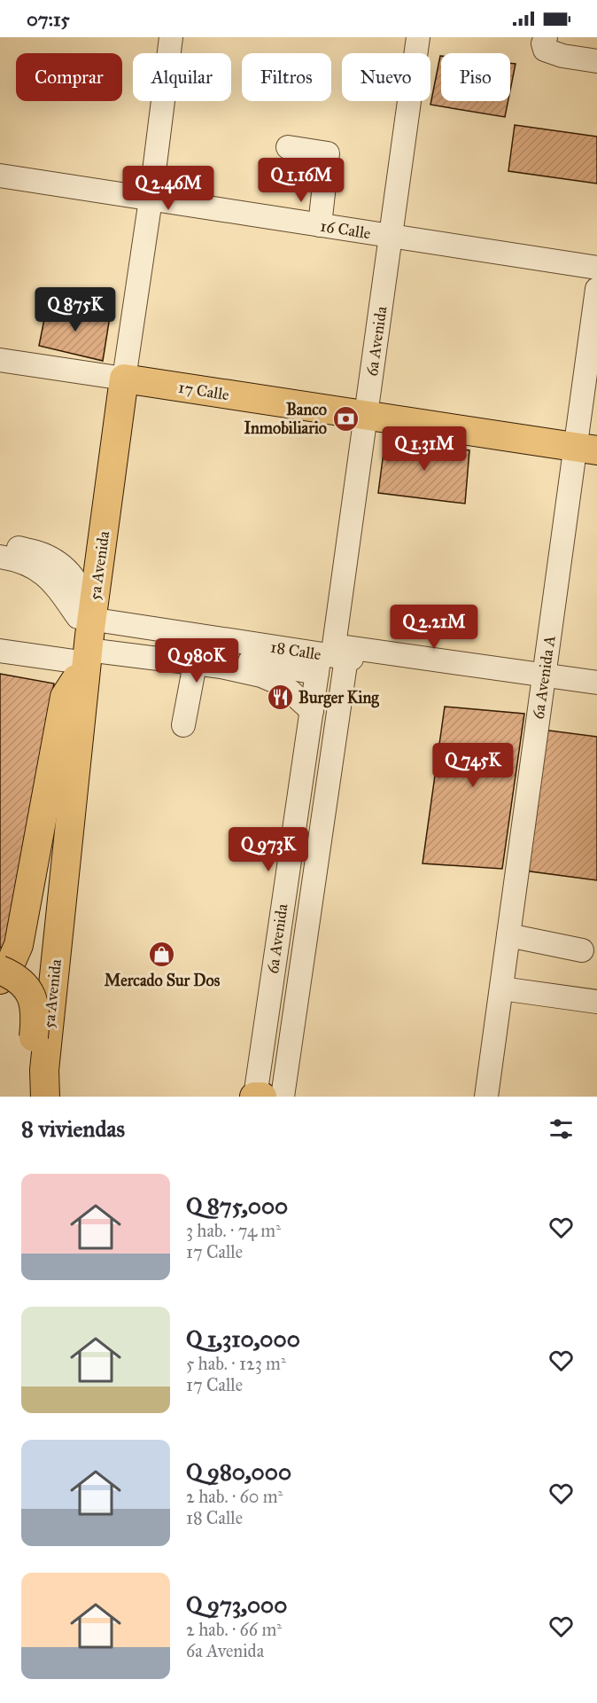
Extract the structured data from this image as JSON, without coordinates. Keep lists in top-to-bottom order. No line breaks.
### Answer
{"streets":{"main road":["17 Calle","5a Avenida"],"street":["16 Calle","6a Avenida","18 Calle","6a Avenida A"]},"crossings":[["16 Calle","6a Avenida"],["16 Calle","5a Avenida"],["6a Avenida","17 Calle"],["6a Avenida","18 Calle"],["17 Calle","5a Avenida"],["17 Calle","6a Avenida A"],["5a Avenida","18 Calle"],["18 Calle","6a Avenida A"]],"places":{"bank":["Banco Inmobiliario"],"restaurant":["Burger King"],"shop":["Mercado Sur Dos"]},"page":{"status":"07:15","chip":["Comprar","Alquilar","Filtros","Nuevo","Piso"],"price":["Q 1.16M","Q 2.46M","Q 875K","Q 1.31M","Q 2.21M","Q 980K","Q 745K","Q 973K"],"heading":"8 viviendas","list":[{"name":"Q 875,000","note":"3 hab. · 74 m² · 17 Calle"},{"name":"Q 1,310,000","note":"5 hab. · 123 m² · 17 Calle"},{"name":"Q 980,000","note":"2 hab. · 60 m² · 18 Calle"},{"name":"Q 973,000","note":"2 hab. · 66 m² · 6a Avenida"}]}}
